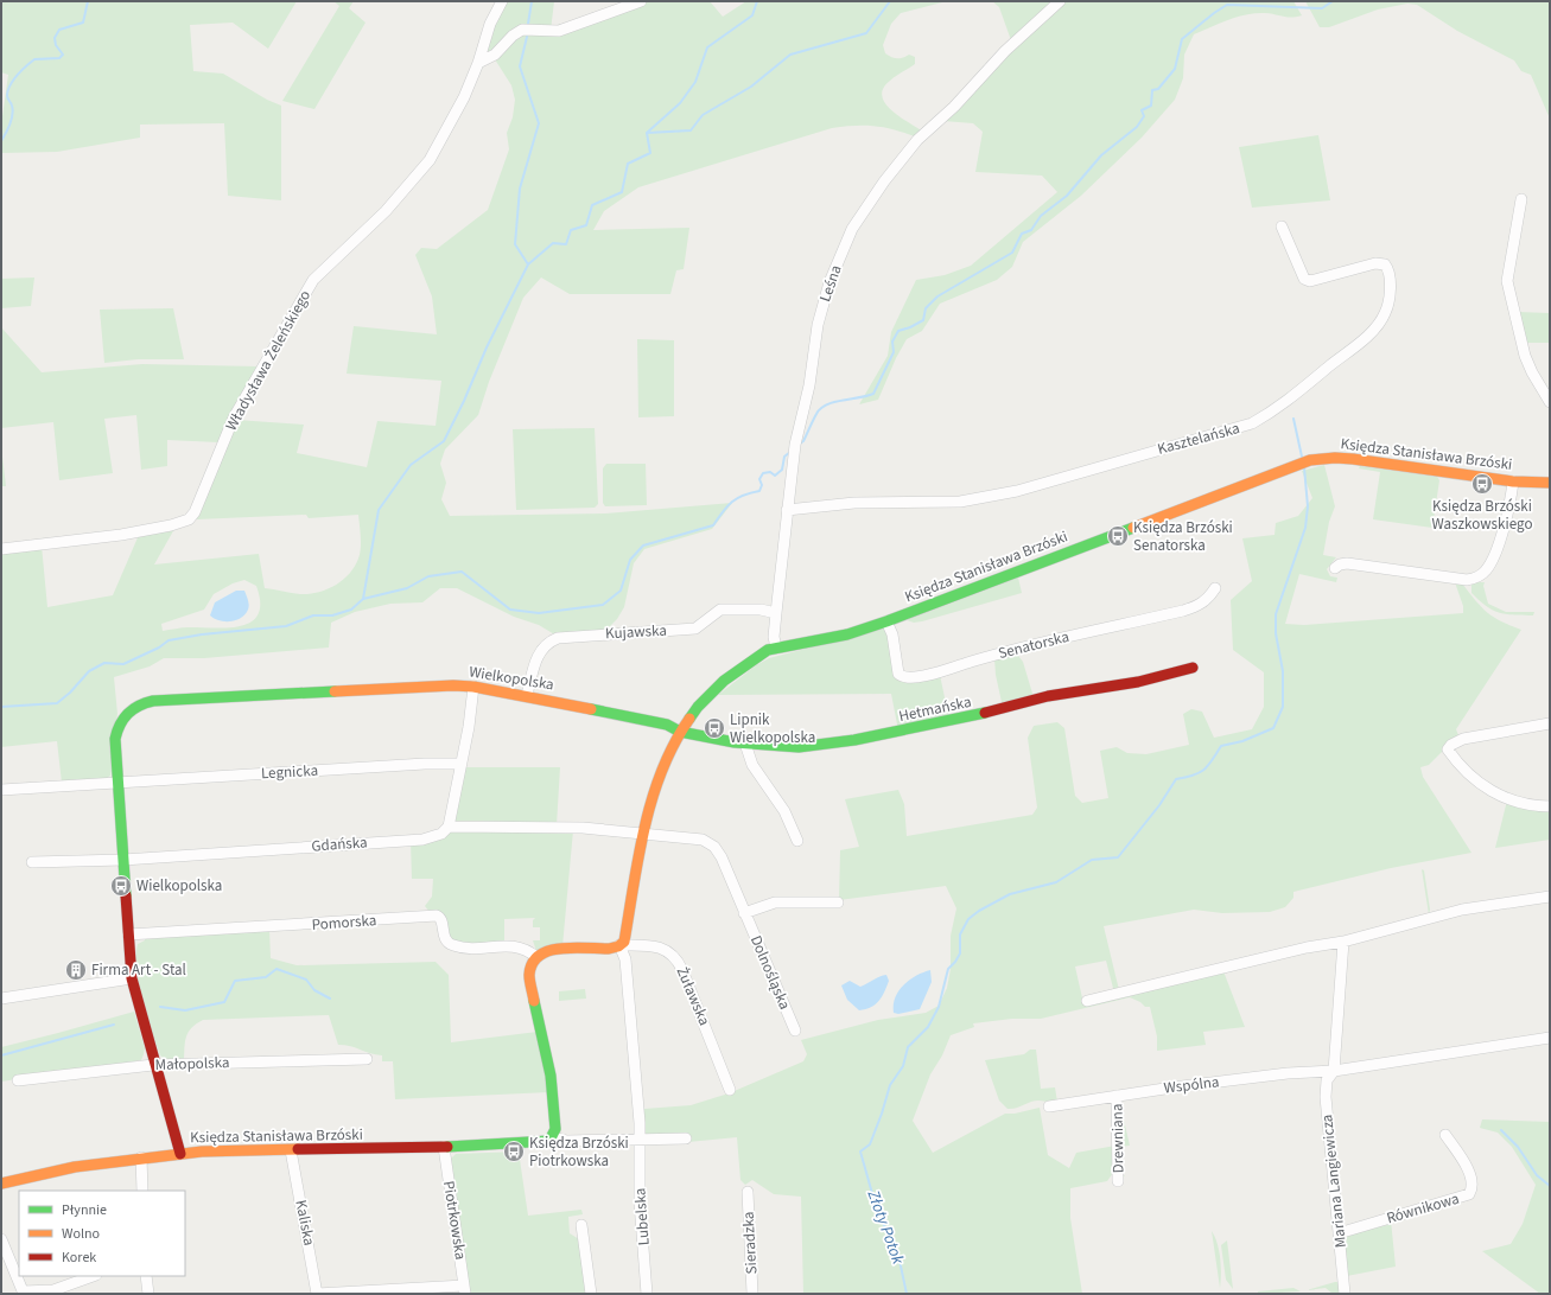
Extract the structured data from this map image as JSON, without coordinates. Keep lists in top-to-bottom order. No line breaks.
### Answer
{"streets":{"street":["Leśna","Władysława Żeleńskiego","Kasztelańska","Księdza Stanisława Brzóski","Kujawska","Senatorska","Wielkopolska","Hetmańska","Legnicka","Gdańska","Pomorska","Dolnośląska","Żuławska","Małopolska","Wspólna","Drewniana","Mariana Langiewicza","Równikowa","Lubelska","Piotrkowska","Kaliska","Sieradzka"]},"crossings":[["Leśna","Kasztelańska"],["Leśna","Księdza Stanisława Brzóski"],["Leśna","Kujawska"],["Księdza Stanisława Brzóski","Senatorska"],["Księdza Stanisława Brzóski","Wielkopolska"],["Księdza Stanisława Brzóski","Hetmańska"],["Księdza Stanisława Brzóski","Gdańska"],["Księdza Stanisława Brzóski","Dolnośląska"],["Księdza Stanisława Brzóski","Żuławska"],["Księdza Stanisława Brzóski","Lubelska"],["Księdza Stanisława Brzóski","Piotrkowska"],["Księdza Stanisława Brzóski","Kaliska"],["Kujawska","Wielkopolska"],["Wielkopolska","Hetmańska"],["Wielkopolska","Legnicka"],["Wielkopolska","Gdańska"],["Wielkopolska","Pomorska"],["Wielkopolska","Małopolska"],["Gdańska","Dolnośląska"],["Wspólna","Drewniana"],["Wspólna","Mariana Langiewicza"],["Mariana Langiewicza","Równikowa"]],"water":["Złoty Potok"],"places":{"bus stop":["Księdza Brzóski Waszkowskiego","Księdza Brzóski Senatorska","Lipnik Wielkopolska","Wielkopolska","Księdza Brzóski Piotrkowska"],"building":["Firma Art - Stal"]},"legend":["Płynnie","Wolno","Korek"]}
